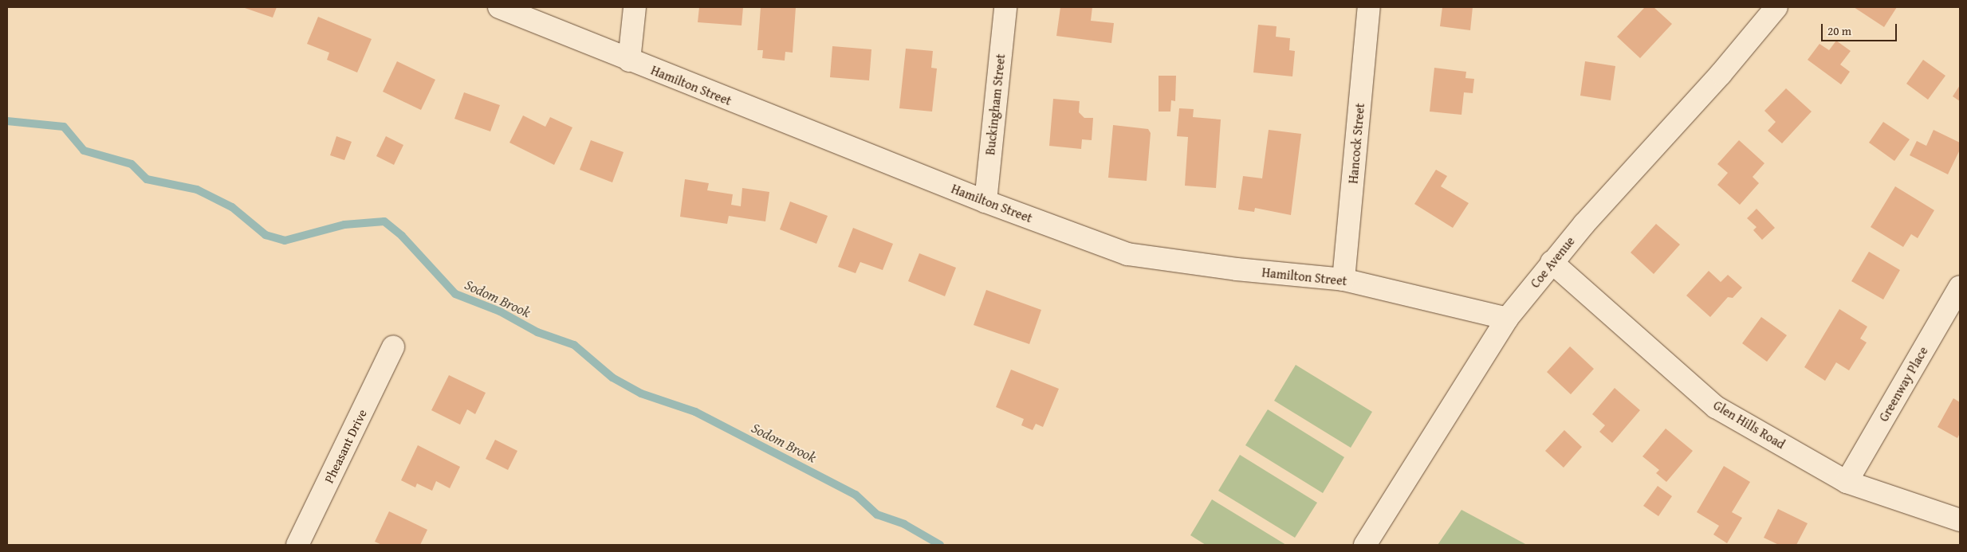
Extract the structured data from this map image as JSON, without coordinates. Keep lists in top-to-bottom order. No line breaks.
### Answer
{"streets":{"street":["Hamilton Street","Buckingham Street","Hancock Street","Coe Avenue","Greenway Place","Glen Hills Road","Pheasant Drive"]},"crossings":[["Hamilton Street","Buckingham Street"],["Hamilton Street","Hancock Street"],["Hamilton Street","Coe Avenue"],["Coe Avenue","Glen Hills Road"],["Greenway Place","Glen Hills Road"]],"water":["Sodom Brook"],"scale_bar":"20 m"}
